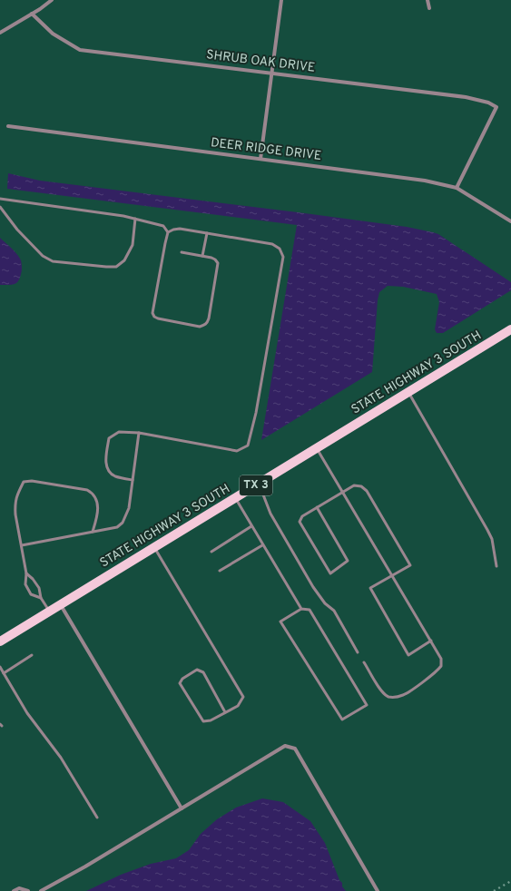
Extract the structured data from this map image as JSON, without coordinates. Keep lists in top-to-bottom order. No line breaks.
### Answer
{"streets":{"main road":["STATE HIGHWAY 3 SOUTH","TX 3"],"street":["SHRUB OAK DRIVE","DEER RIDGE DRIVE"]},"crossings":[["SHRUB OAK DRIVE","DEER RIDGE DRIVE"]]}
